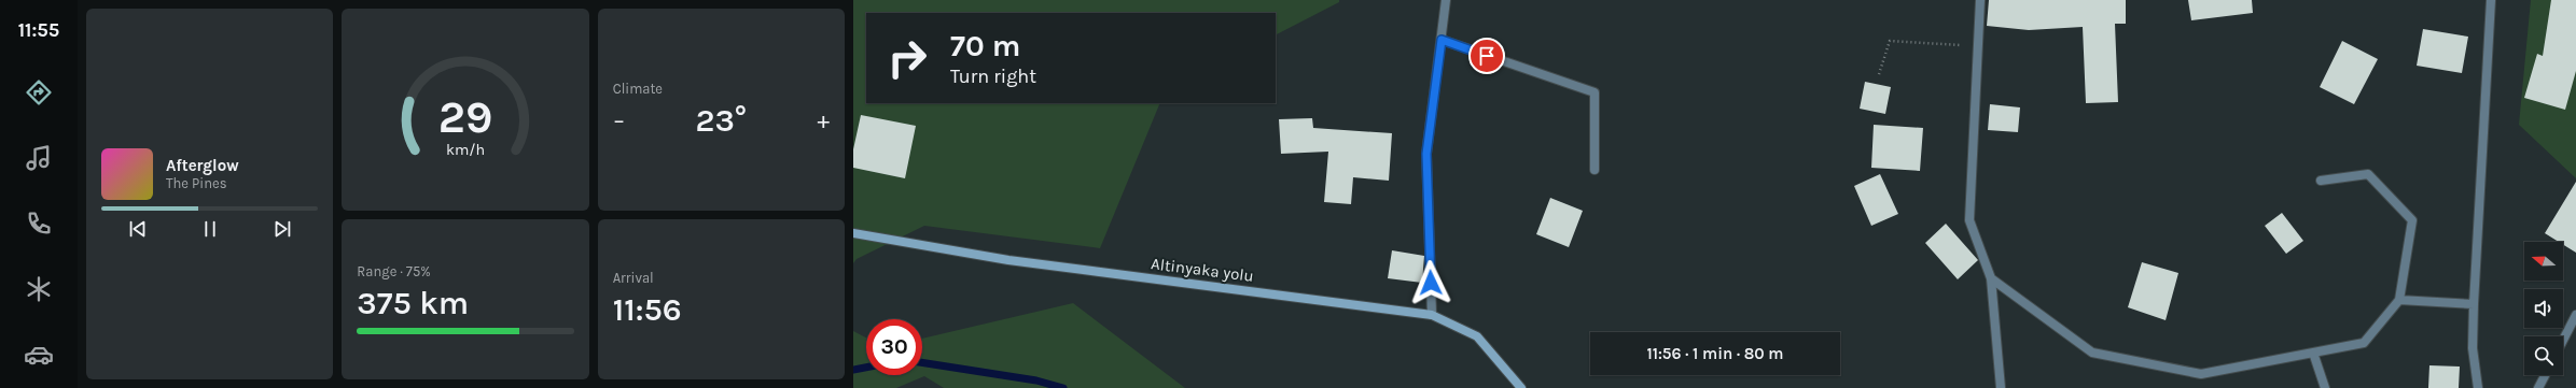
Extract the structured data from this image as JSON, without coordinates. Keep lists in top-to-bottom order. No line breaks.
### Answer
{"streets":{"main road":["Altinyaka yolu"]},"north":"left","page":{"tabs":"11:55","tile":["Climate",["Range · 75%","375 km"],["Arrival","11:56"]],"turn":["70 m","Turn right"],"heat":["−","23°","+"],"song":["Afterglow","The Pines"],"limit":"30","trip":"11:56 · 1 min · 80 m","gauge":["29","km/h"]}}
